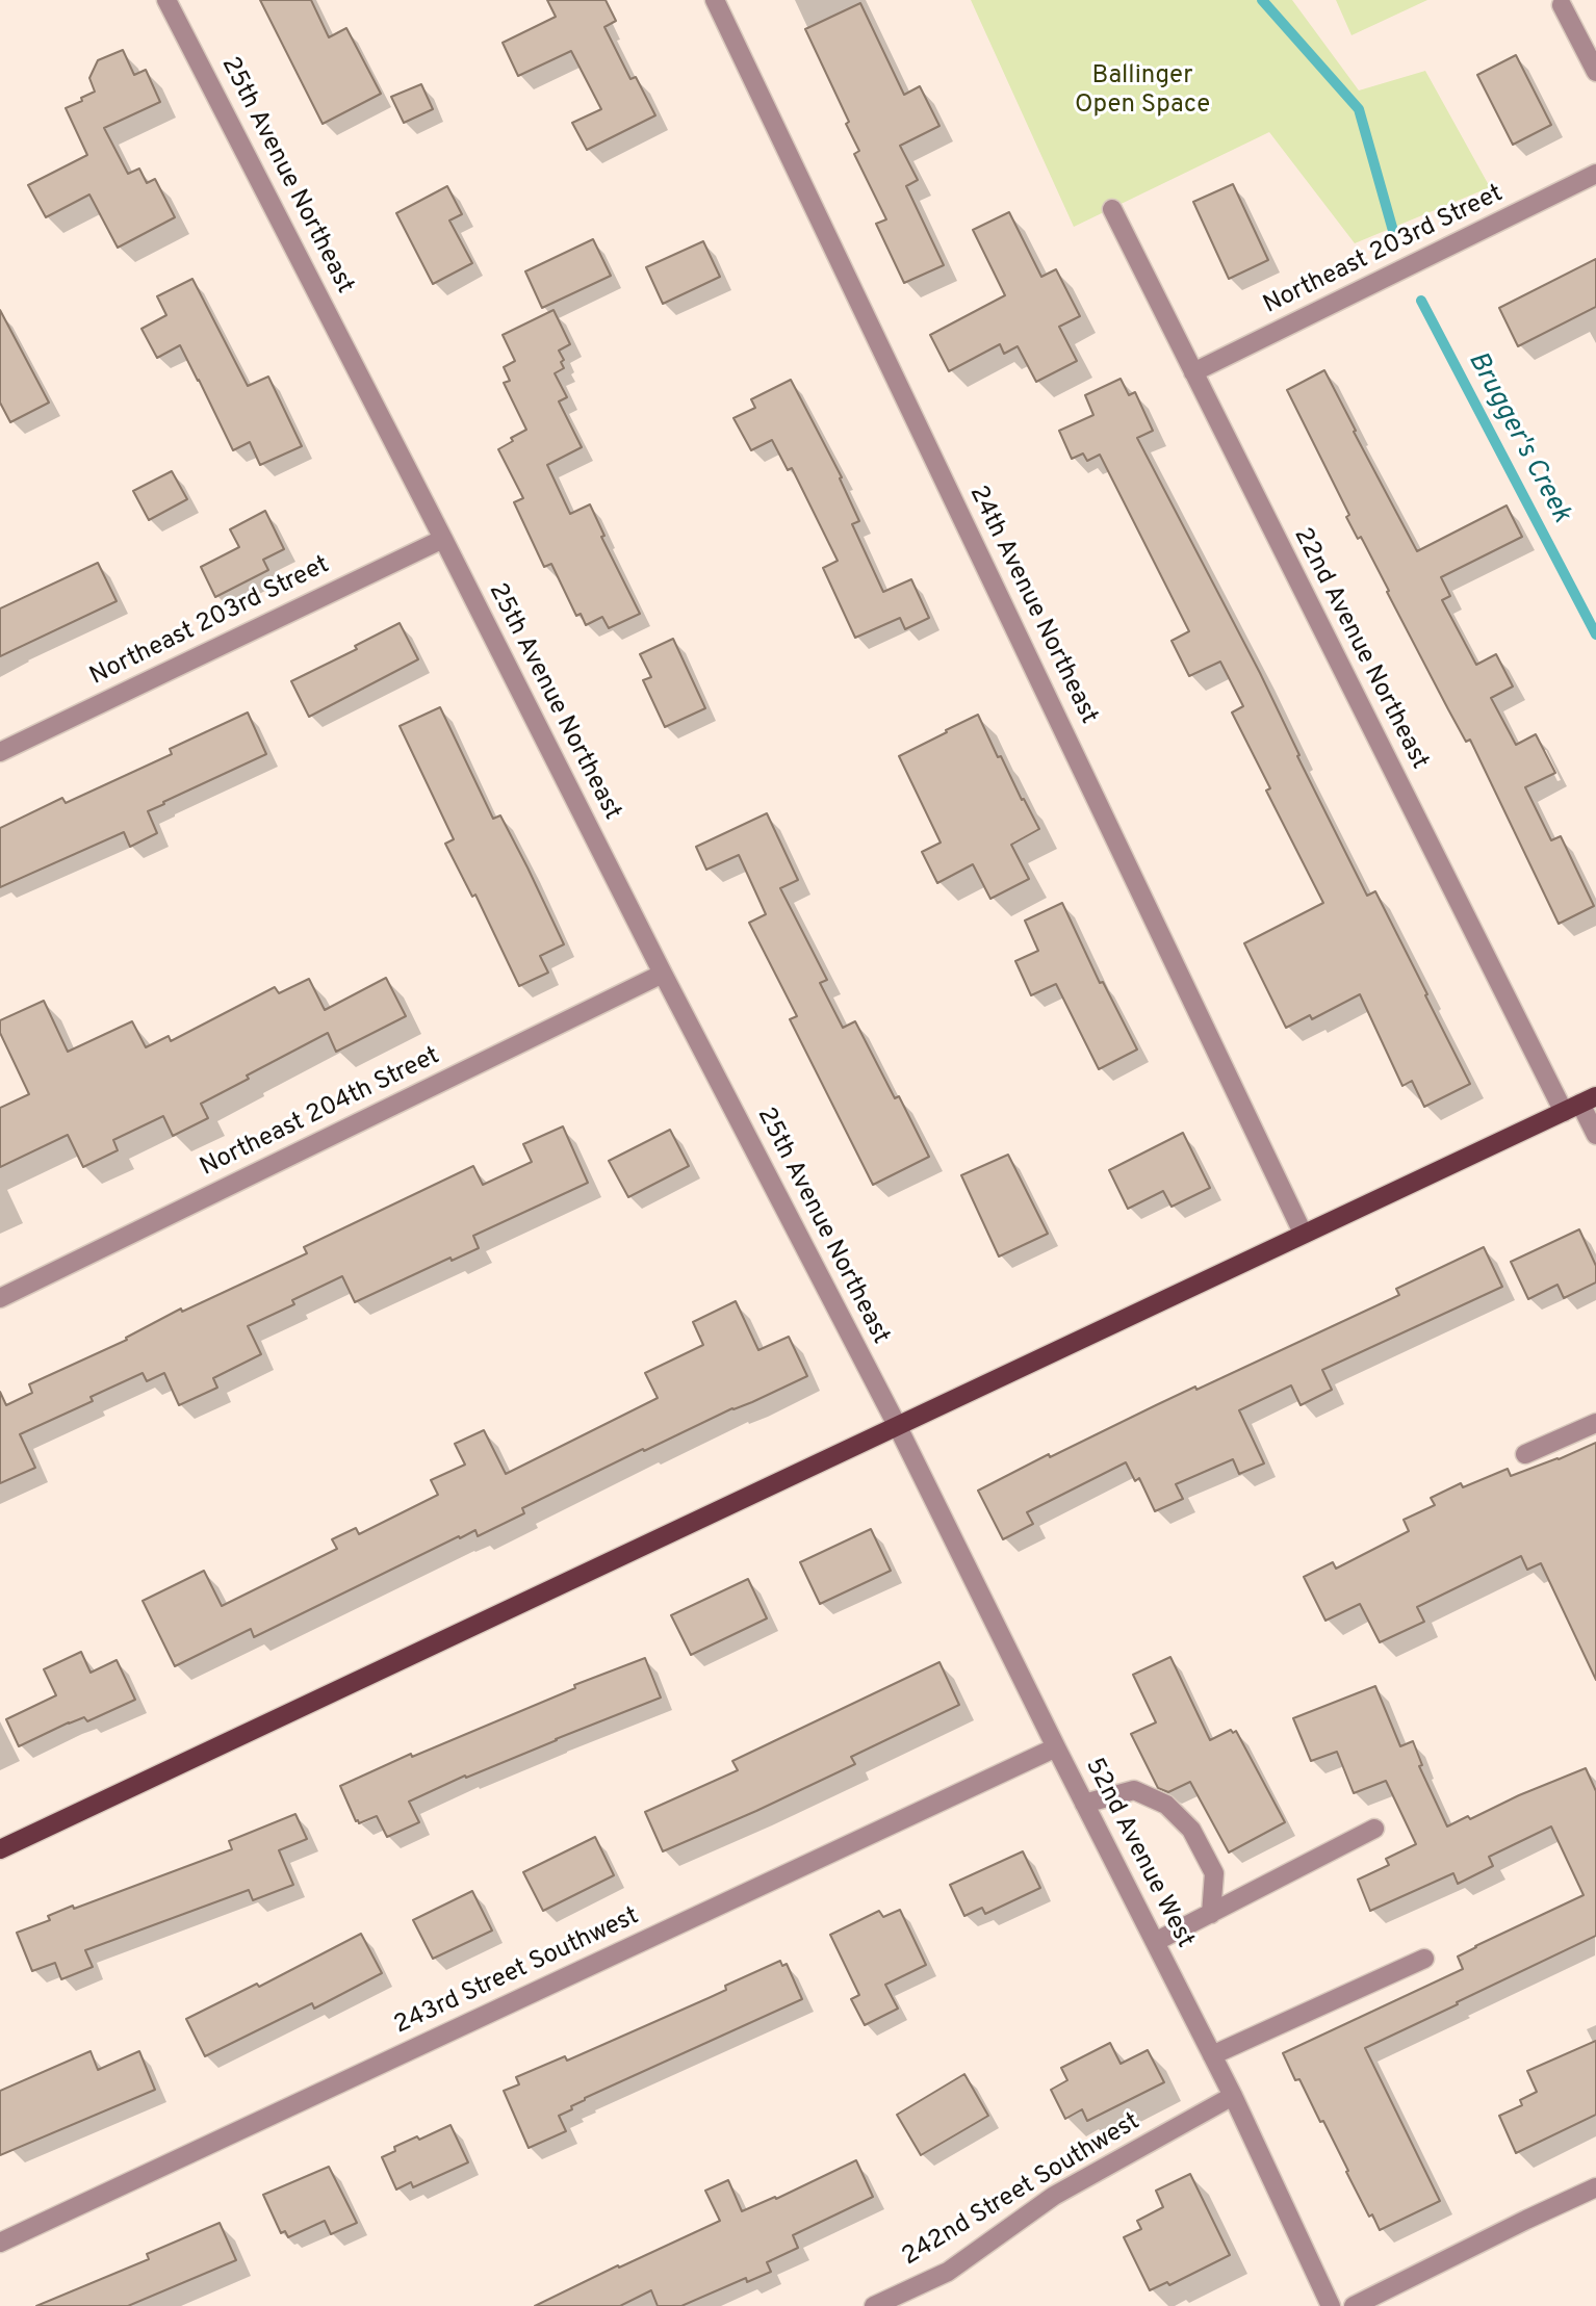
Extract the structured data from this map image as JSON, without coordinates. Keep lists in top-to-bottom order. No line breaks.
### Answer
{"streets":{"street":["25th Avenue Northeast","Northeast 203rd Street","24th Avenue Northeast","22nd Avenue Northeast","Northeast 204th Street","52nd Avenue West","243rd Street Southwest","242nd Street Southwest"]},"crossings":[["25th Avenue Northeast","Northeast 203rd Street"],["25th Avenue Northeast","Northeast 204th Street"],["25th Avenue Northeast","52nd Avenue West"],["Northeast 203rd Street","22nd Avenue Northeast"],["52nd Avenue West","243rd Street Southwest"],["52nd Avenue West","242nd Street Southwest"]],"water":["Brugger's Creek"],"parks":["Ballinger Open Space"]}
